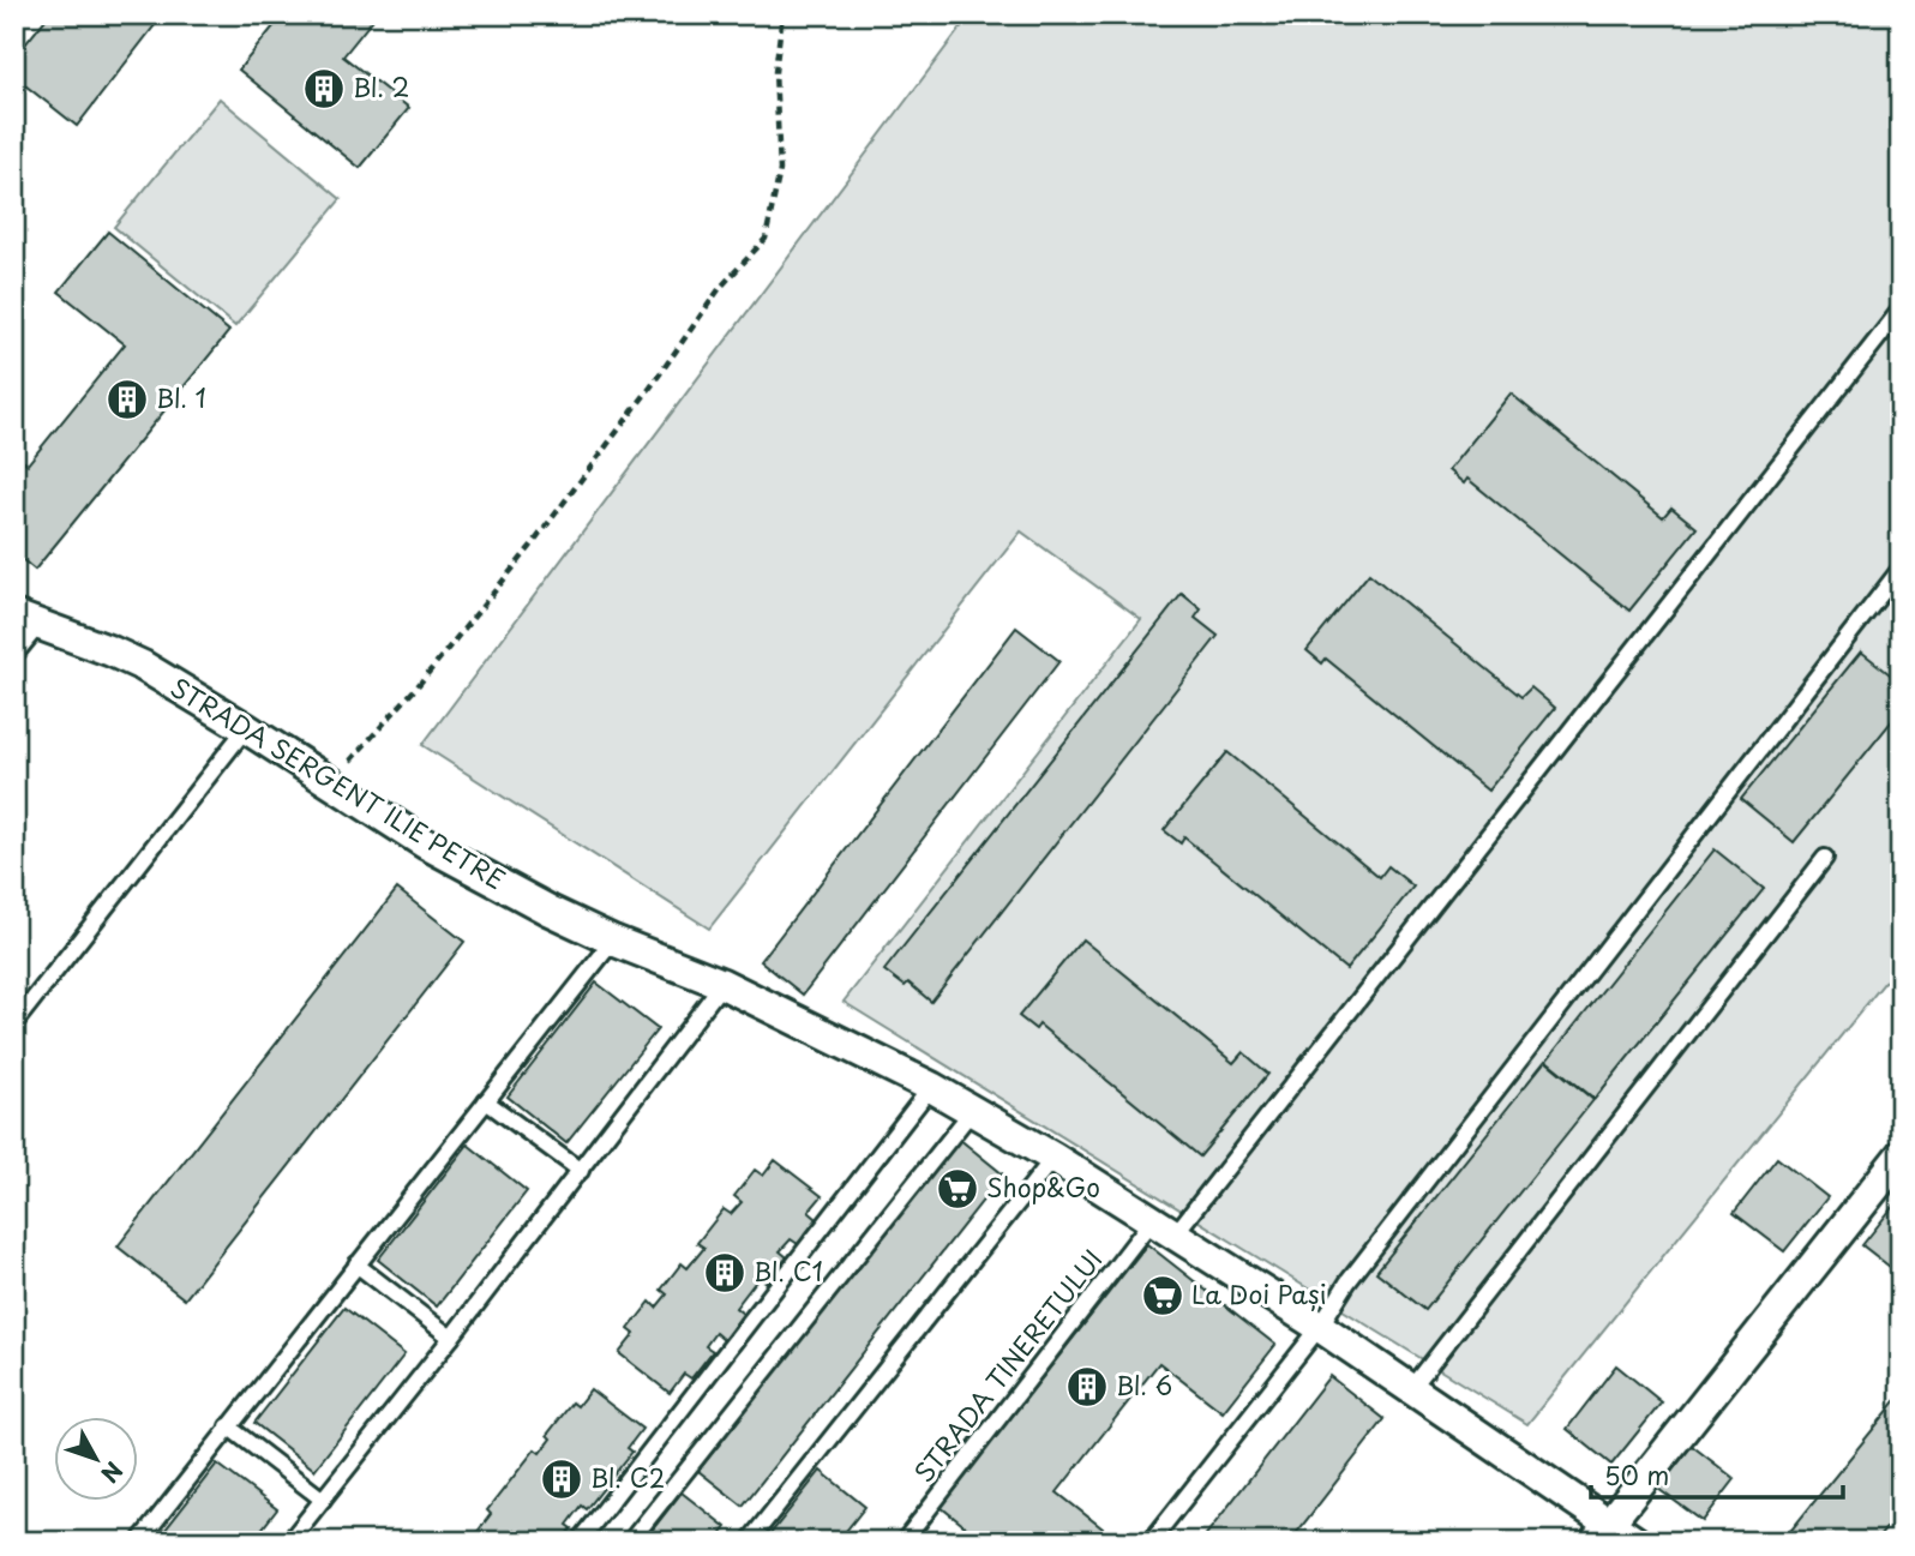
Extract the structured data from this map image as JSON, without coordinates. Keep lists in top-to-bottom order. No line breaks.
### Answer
{"streets":{"street":["STRADA SERGENT ILIE PETRE"],"lane":["STRADA TINERETULUI"]},"crossings":[["STRADA SERGENT ILIE PETRE","STRADA TINERETULUI"]],"places":{"building":["Bl. 2","Bl. 1","Bl. C1","Bl. 6","Bl. C2"],"supermarket":["Shop&Go","La Doi Pași"]},"scale_bar":"50 m","north":"bottom right"}
